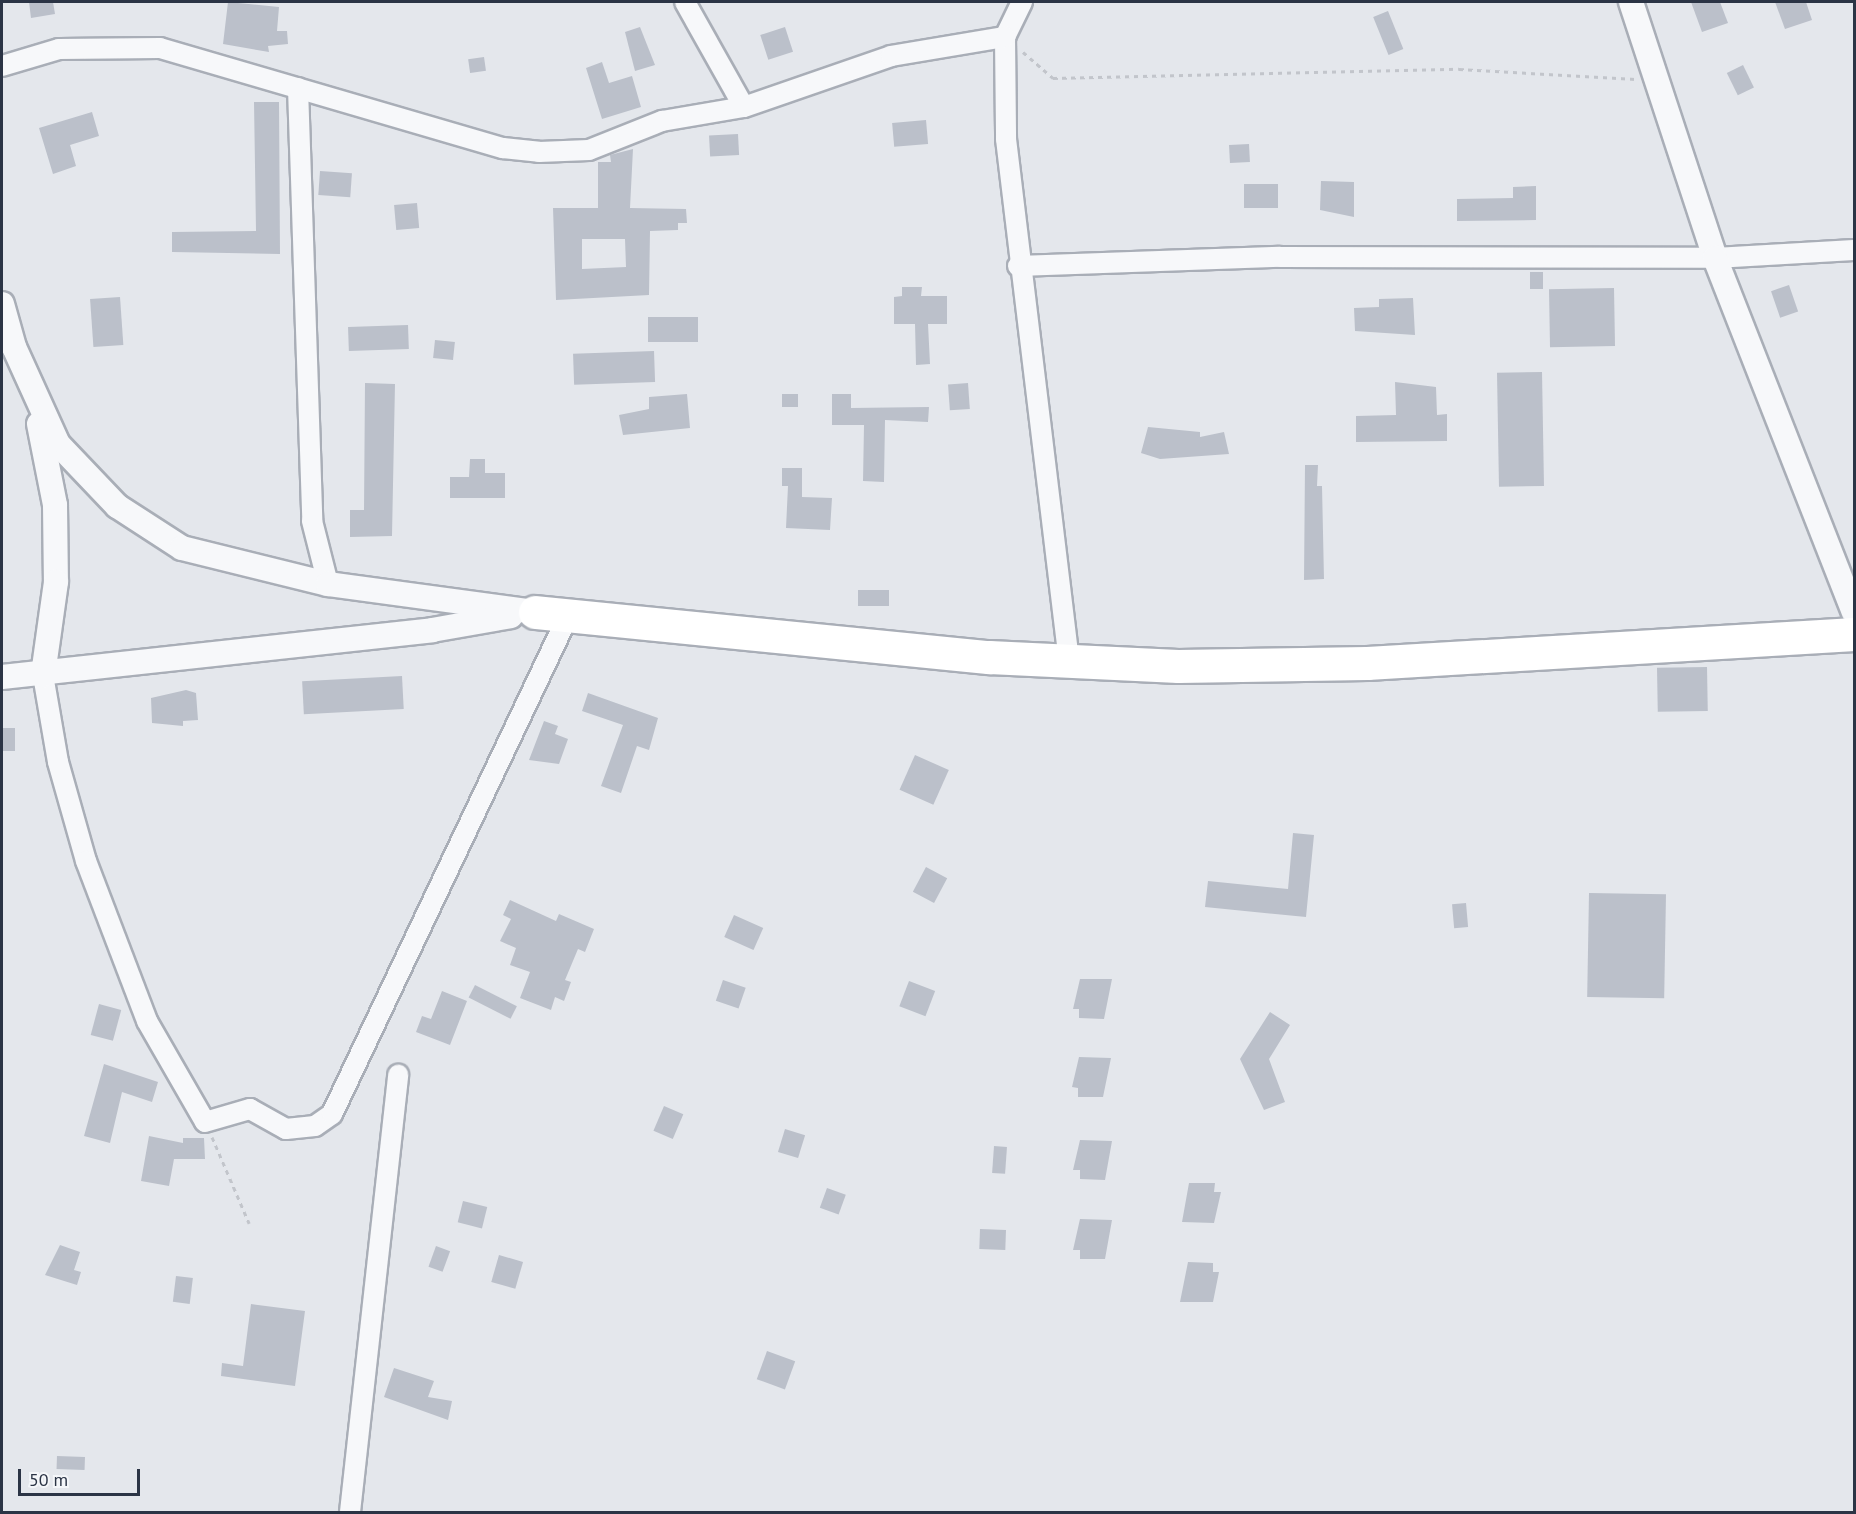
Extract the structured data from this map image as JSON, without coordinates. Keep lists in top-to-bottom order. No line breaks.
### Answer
{"scale_bar":"50 m"}
